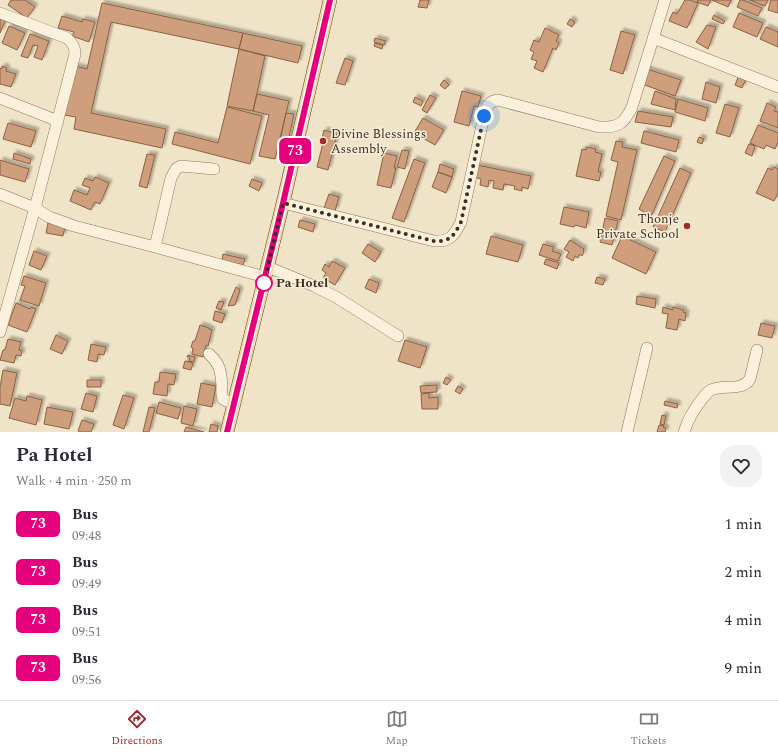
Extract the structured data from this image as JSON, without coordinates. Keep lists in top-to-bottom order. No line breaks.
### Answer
{"places":["Divine Blessings Assembly","Thonje Private School","Pa Hotel"],"lines":["bus line 73"],"page":{"on_map":"73","heading":["Pa Hotel","Walk · 4 min · 250 m"],"list":[{"mark":"73","name":"Bus","note":"09:48","value":"1 min"},{"mark":"73","name":"Bus","note":"09:49","value":"2 min"},{"mark":"73","name":"Bus","note":"09:51","value":"4 min"},{"mark":"73","name":"Bus","note":"09:56","value":"9 min"}],"tabs":["Directions","Map","Tickets"]}}
